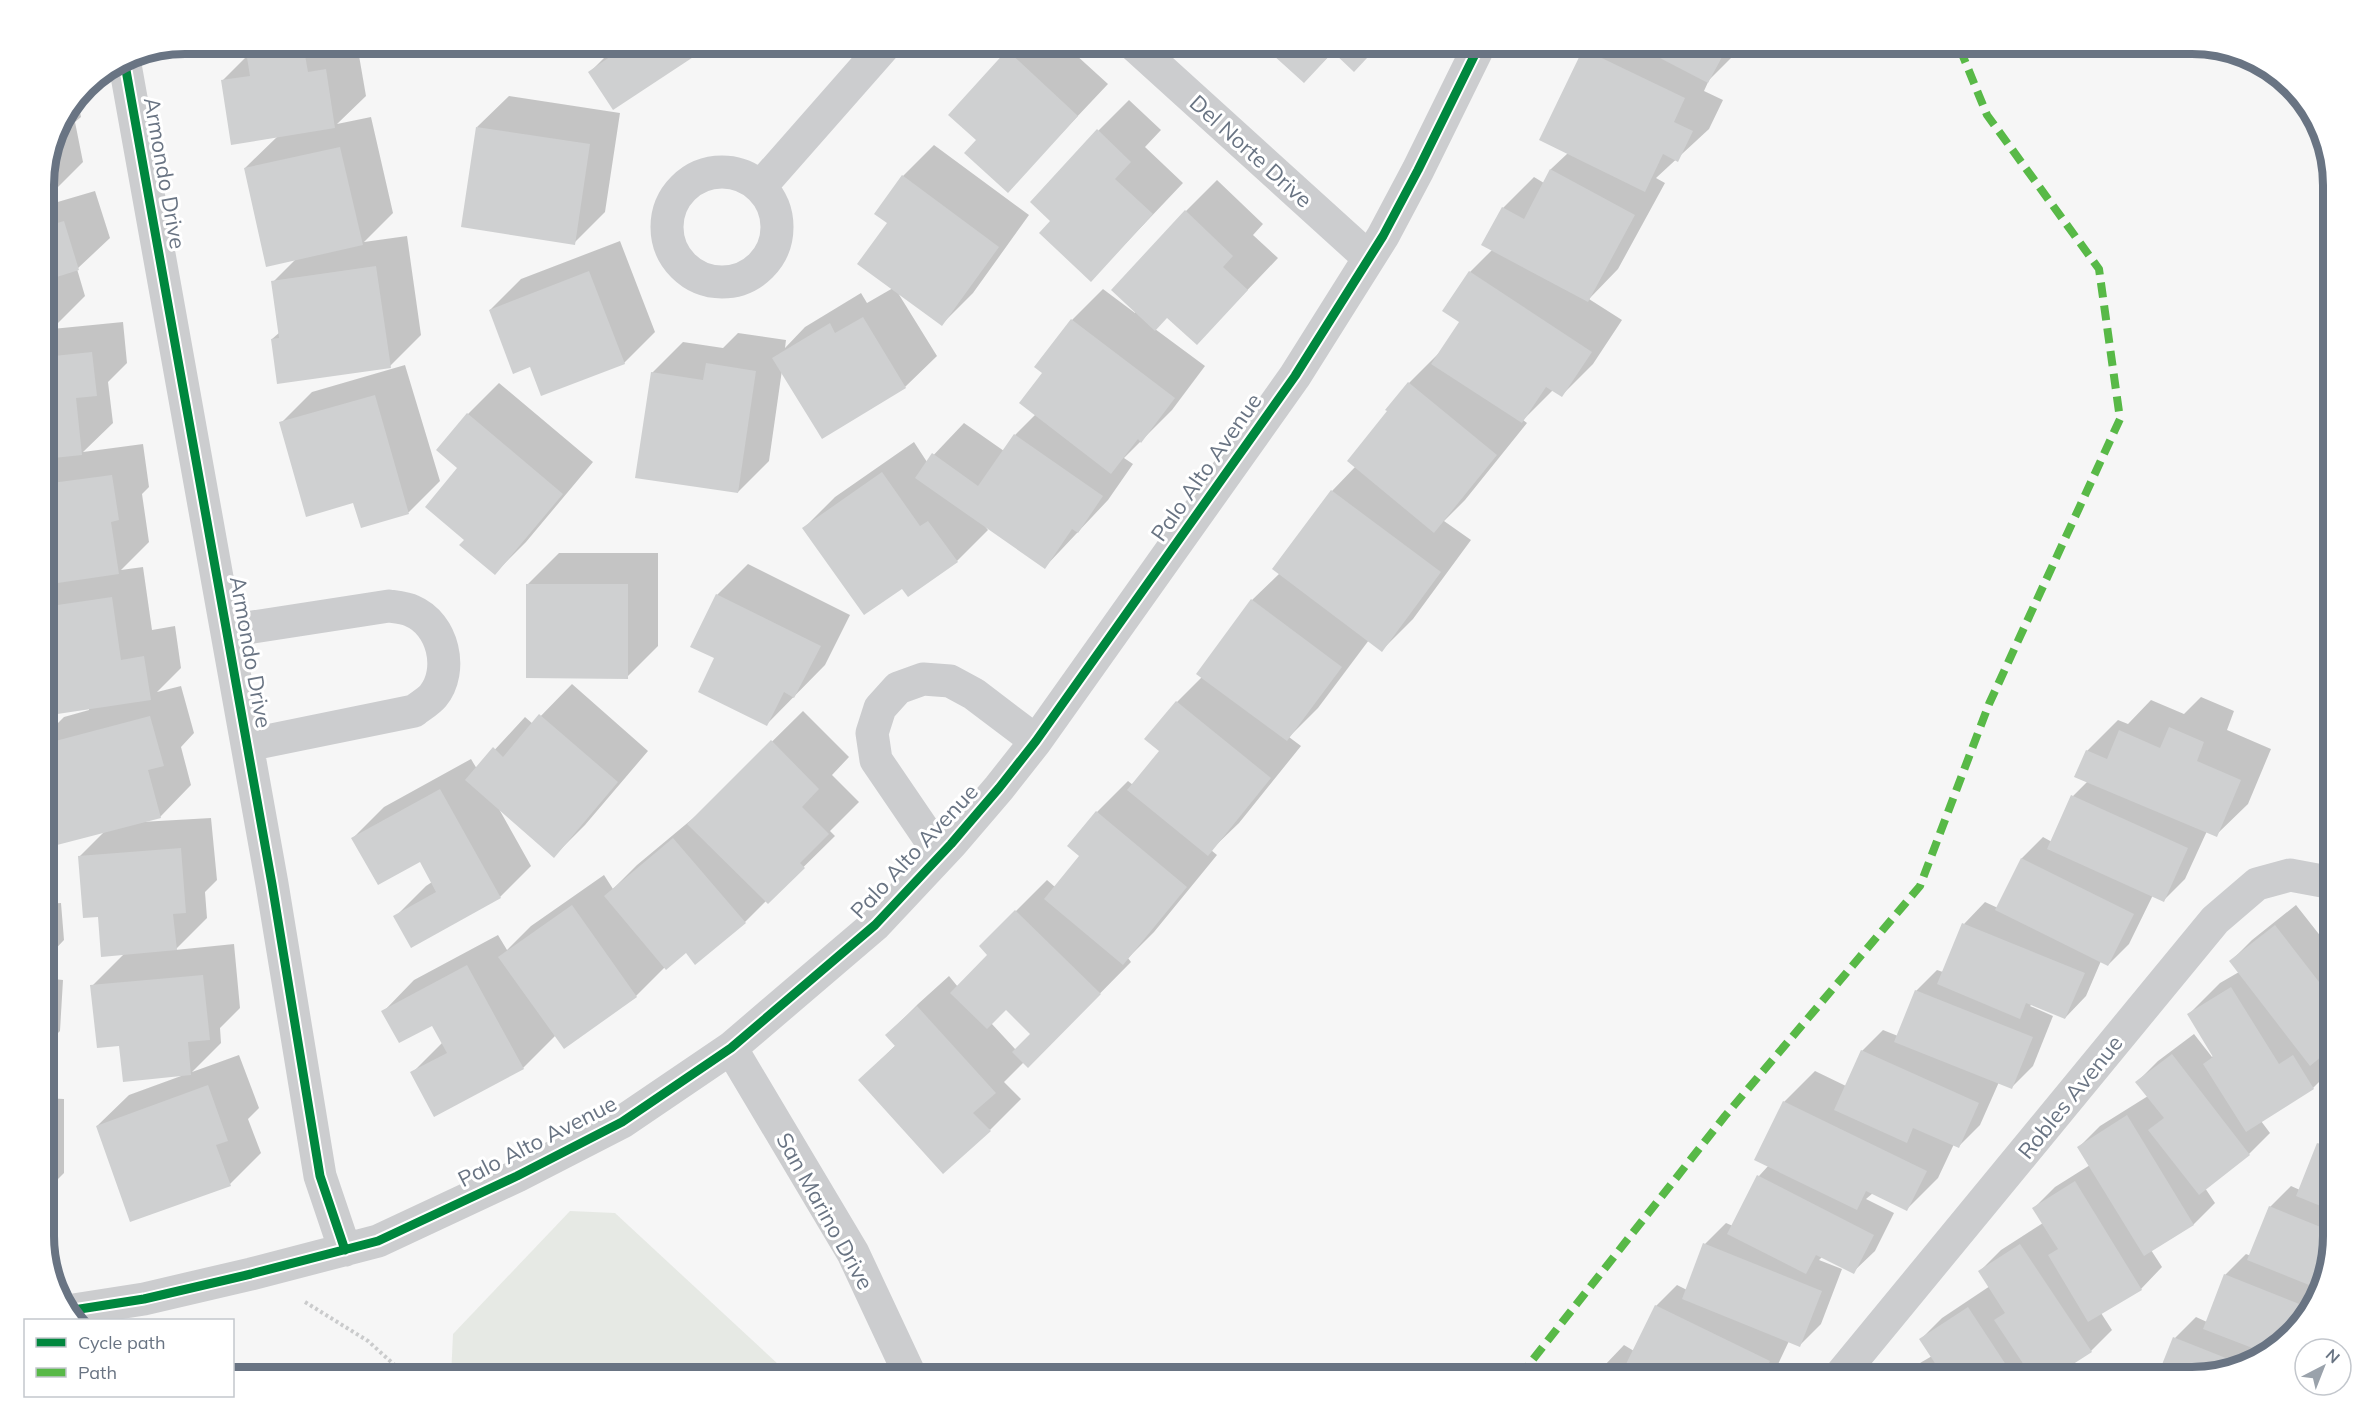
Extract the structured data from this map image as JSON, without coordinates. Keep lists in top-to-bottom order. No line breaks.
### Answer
{"streets":{"street":["Del Norte Drive","Armondo Drive","Palo Alto Avenue","Robles Avenue","San Marino Drive"]},"crossings":[["Del Norte Drive","Palo Alto Avenue"],["Armondo Drive","Palo Alto Avenue"],["Palo Alto Avenue","San Marino Drive"]],"legend":["Cycle path","Path"],"north":"top right"}
